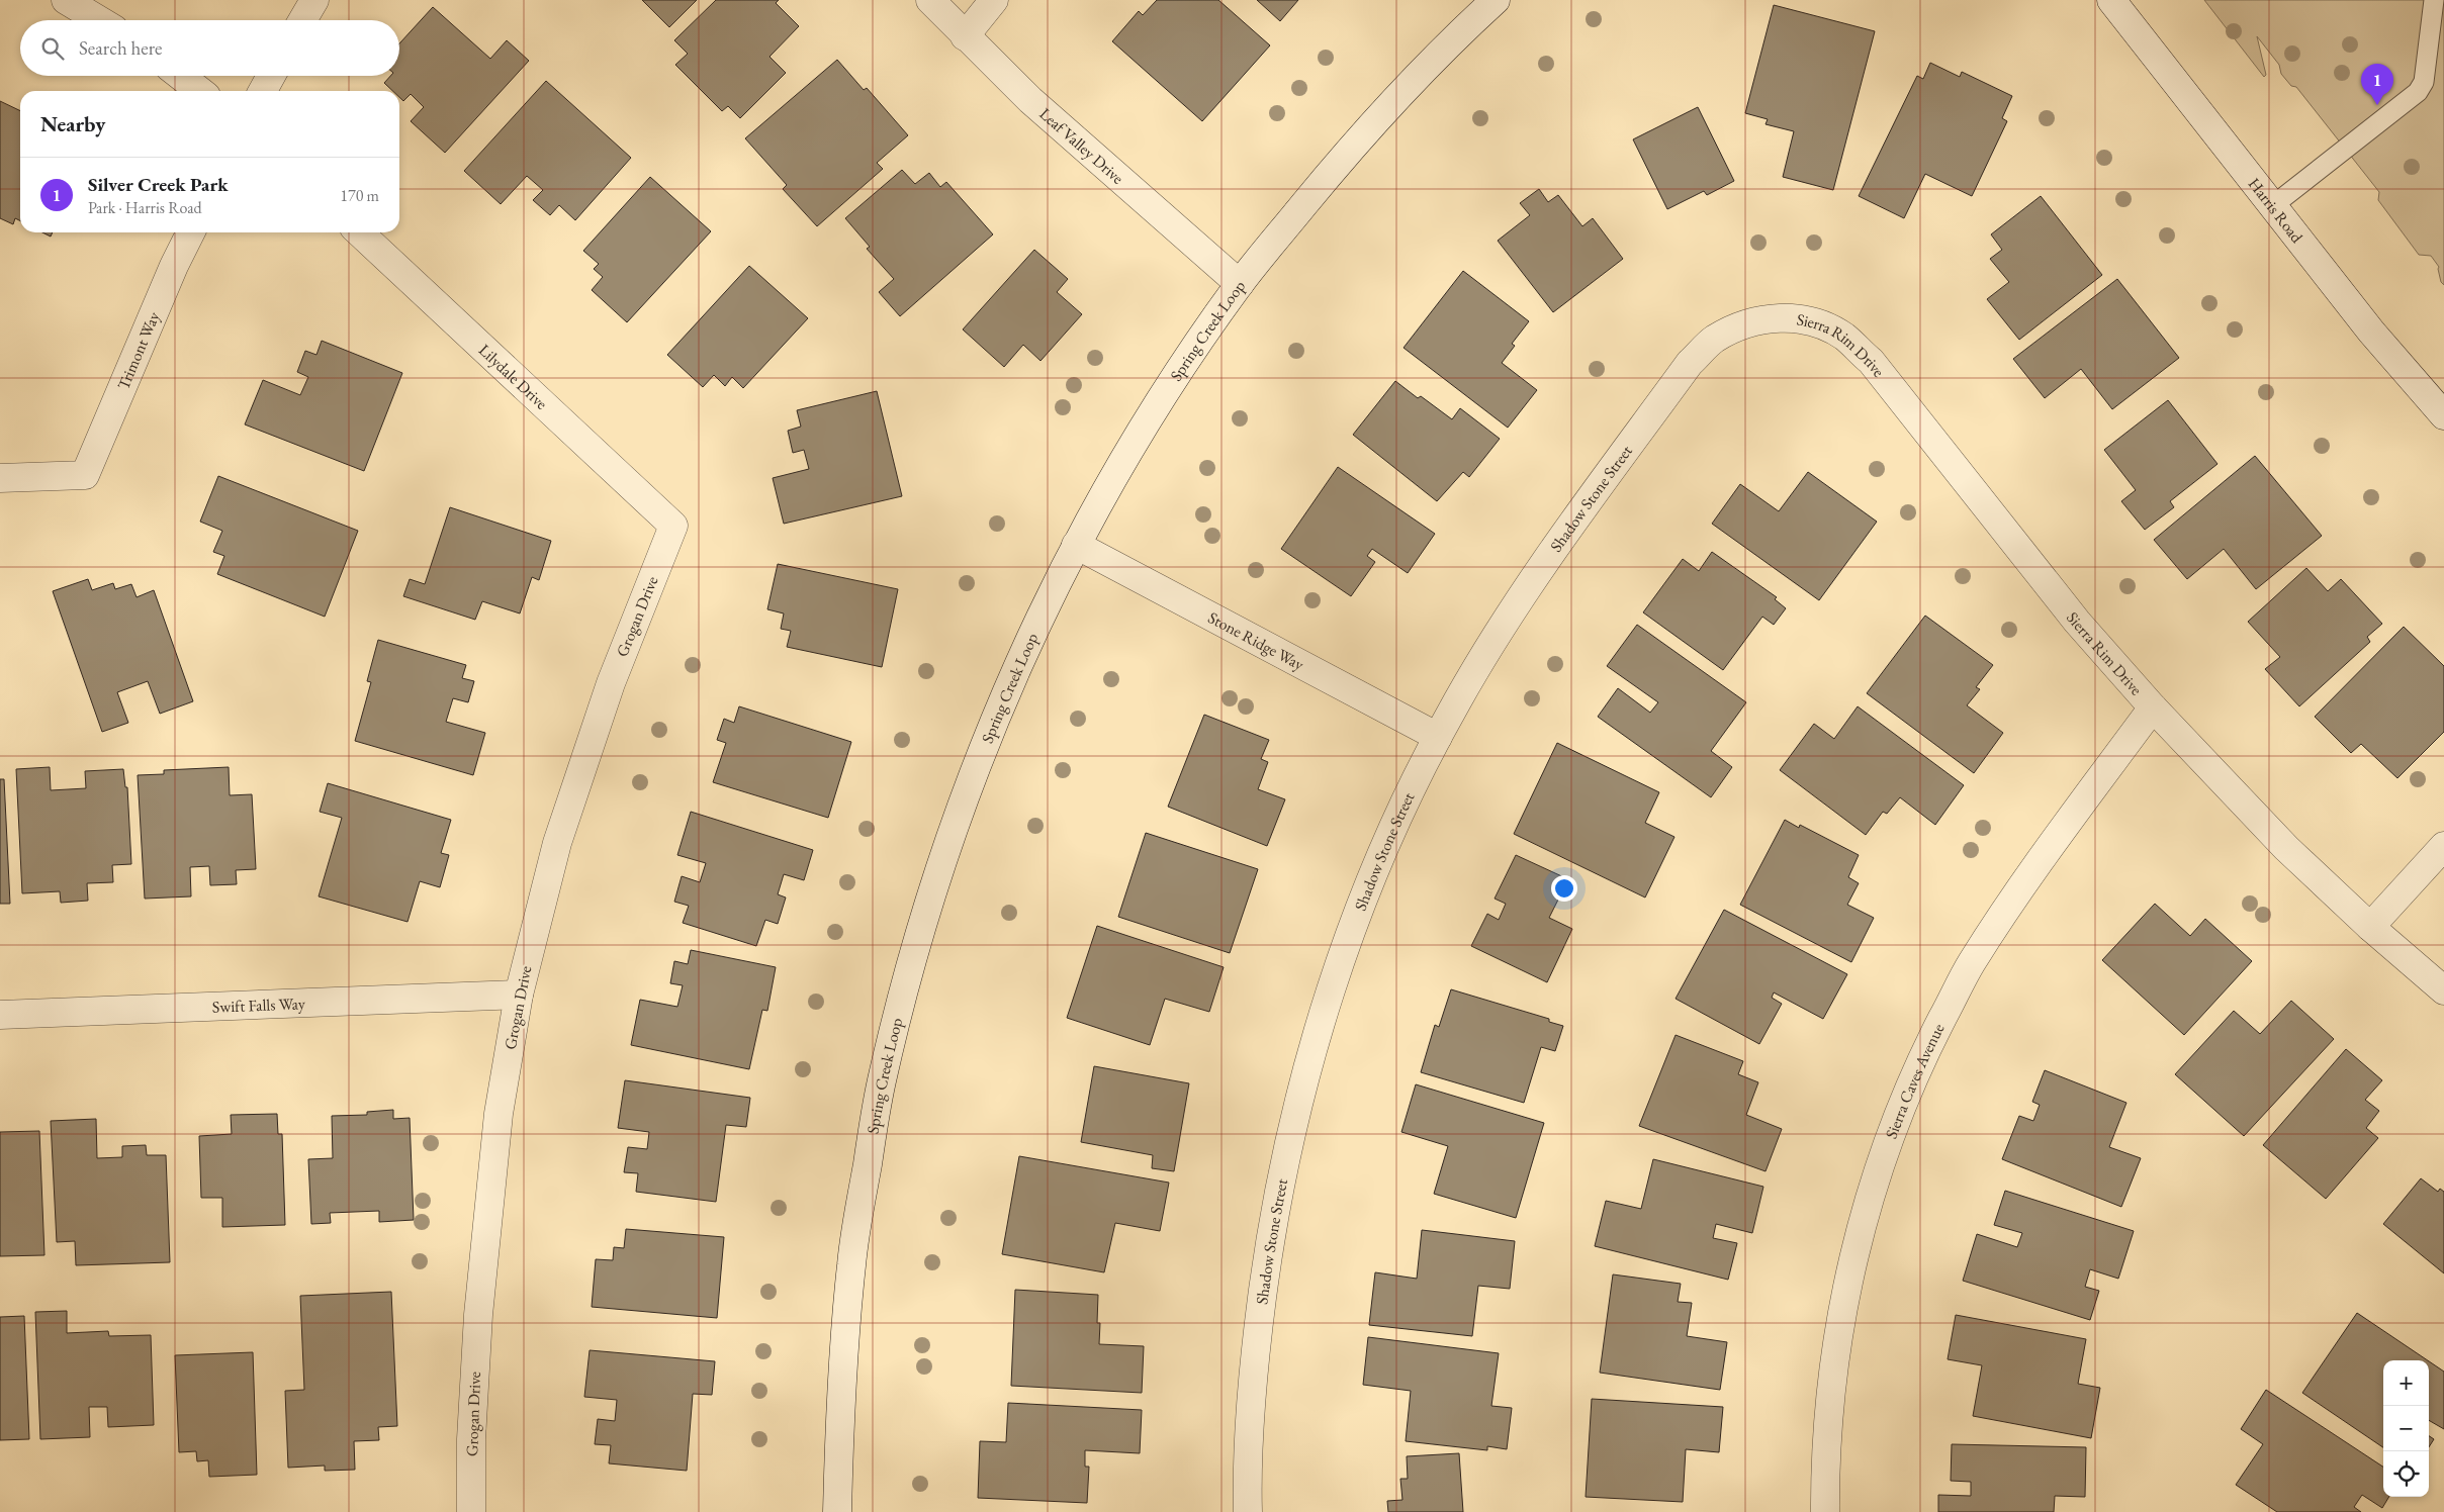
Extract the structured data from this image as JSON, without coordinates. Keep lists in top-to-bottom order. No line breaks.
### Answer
{"streets":{"street":["Leaf Valley Drive","Harris Road","Spring Creek Loop","Sierra Rim Drive","Trimont Way","Lilydale Drive","Shadow Stone Street","Grogan Drive","Stone Ridge Way","Swift Falls Way","Sierra Caves Avenue"]},"crossings":[["Leaf Valley Drive","Spring Creek Loop"],["Spring Creek Loop","Stone Ridge Way"],["Sierra Rim Drive","Shadow Stone Street"],["Sierra Rim Drive","Sierra Caves Avenue"],["Lilydale Drive","Grogan Drive"],["Shadow Stone Street","Stone Ridge Way"],["Grogan Drive","Swift Falls Way"]],"page":{"search":"Search here","pins":"1","heading":"Nearby","list":[{"mark":"1","name":"Silver Creek Park","note":"Park · Harris Road","value":"170 m"}],"map_buttons":["+","−"]}}
